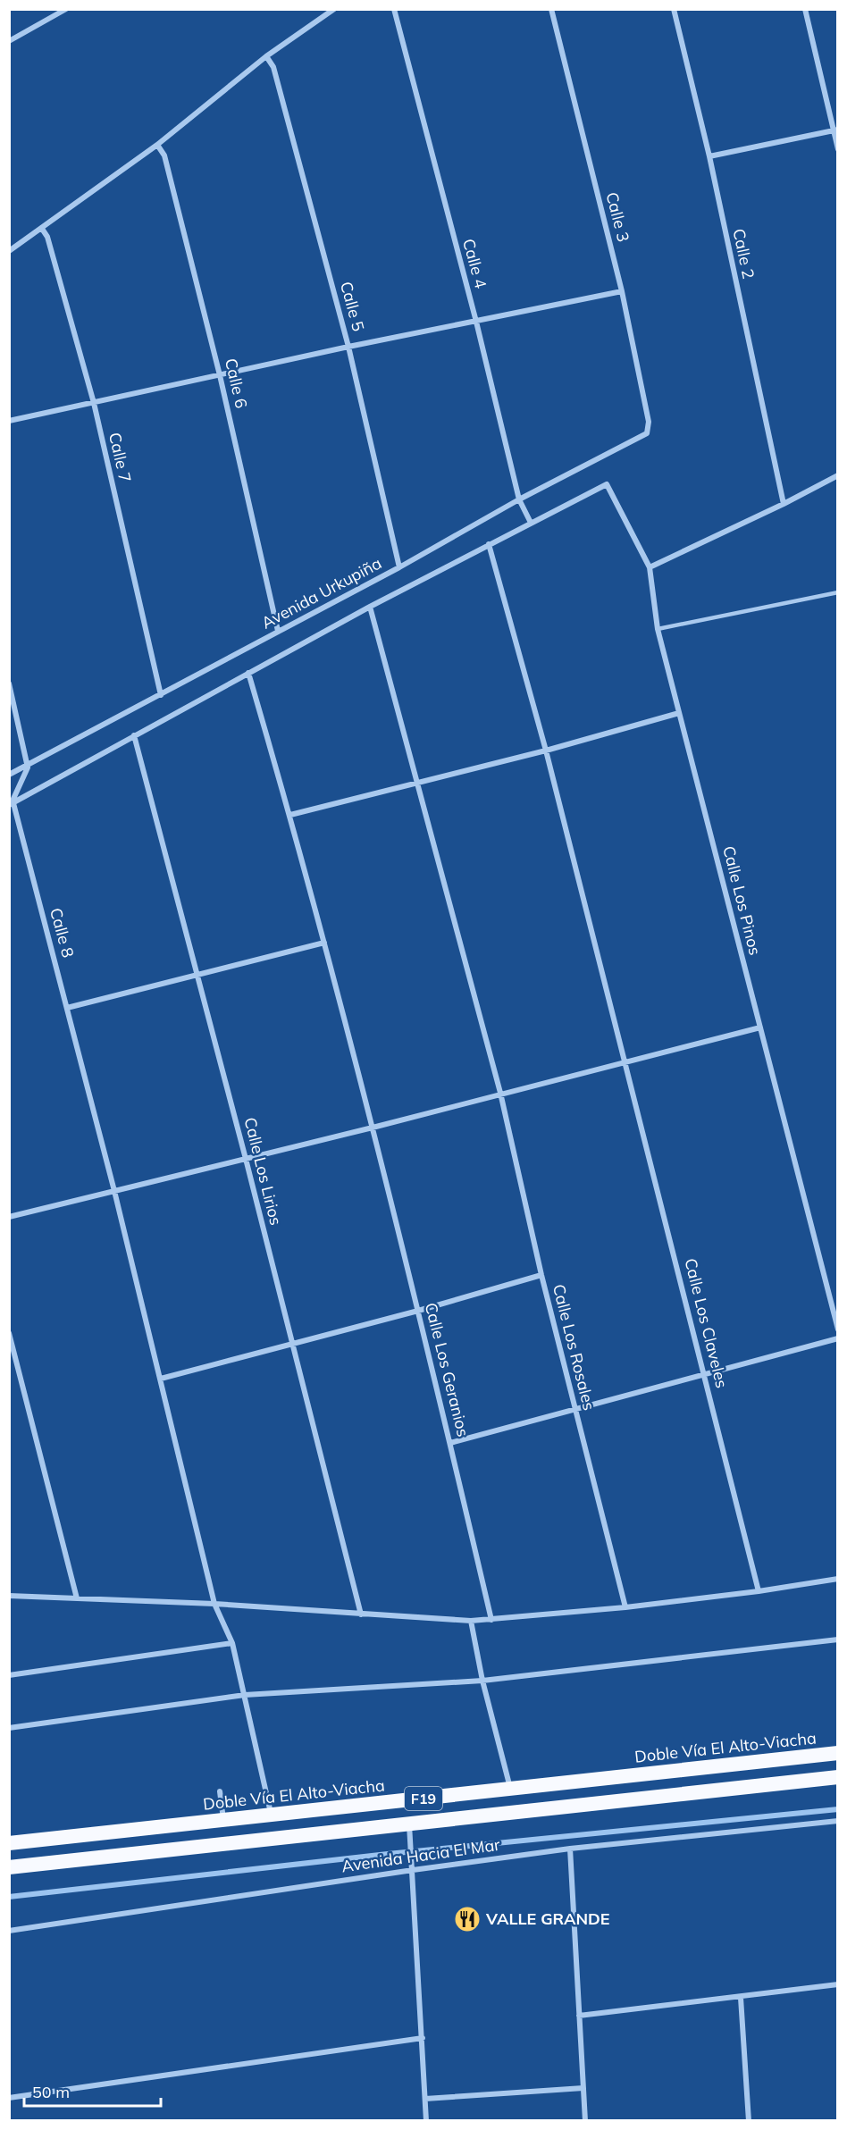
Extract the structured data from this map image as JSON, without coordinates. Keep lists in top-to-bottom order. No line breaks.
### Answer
{"streets":{"highway":["Doble Vía El Alto-Viacha","F19"],"street":["Calle 3","Calle 2","Calle 4","Calle 5","Calle 6","Calle 7","Avenida Urkupiña","Calle Los Pinos","Calle 8","Calle Los Lirios","Calle Los Claveles","Calle Los Rosales","Calle Los Geranios","Avenida Hacia El Mar"]},"crossings":[["Calle 3","Avenida Urkupiña"],["Calle 4","Avenida Urkupiña"],["Calle 4","Calle Los Pinos"],["Calle 5","Avenida Urkupiña"],["Calle 6","Avenida Urkupiña"],["Calle 7","Avenida Urkupiña"],["Calle 8","Doble Vía El Alto-Viacha"]],"places":{"restaurant":["VALLE GRANDE"]},"scale_bar":"50 m"}
